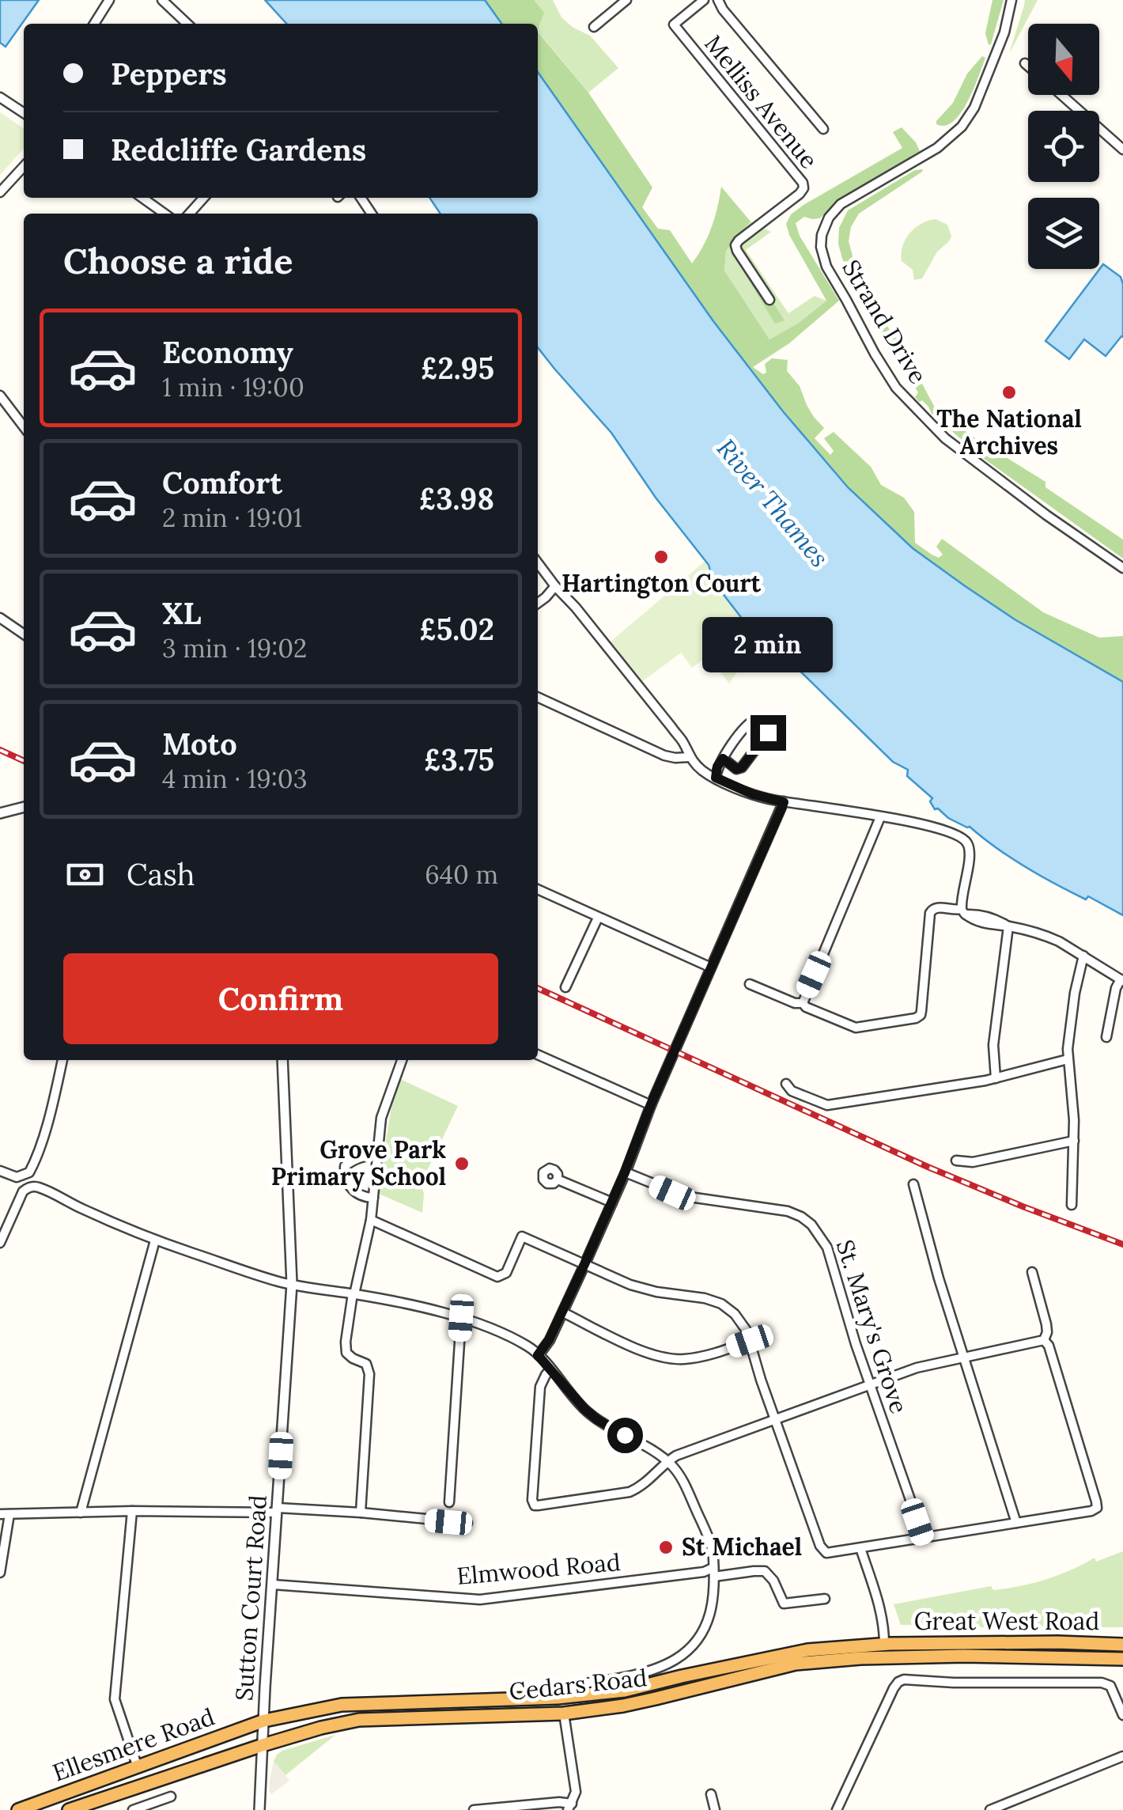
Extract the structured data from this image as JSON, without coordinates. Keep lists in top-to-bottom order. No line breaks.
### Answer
{"streets":{"highway":["Great West Road","Cedars Road","Ellesmere Road"],"street":["Melliss Avenue","Strand Drive","St. Mary's Grove","Elmwood Road","Sutton Court Road"]},"crossings":[["Elmwood Road","Sutton Court Road"],["Sutton Court Road","Cedars Road"],["Sutton Court Road","Ellesmere Road"],["Great West Road","Cedars Road"],["Cedars Road","Ellesmere Road"]],"water":["River Thames"],"places":["The National Archives","Hartington Court","Grove Park Primary School","St Michael"],"north":"bottom","page":{"banner":["Peppers","Redcliffe Gardens"],"heading":"Choose a ride","list":[{"name":"Economy","note":"1 min · 19:00","value":"£2.95"},{"name":"Comfort","note":"2 min · 19:01","value":"£3.98"},{"name":"XL","note":"3 min · 19:02","value":"£5.02"},{"name":"Moto","note":"4 min · 19:03","value":"£3.75"}],"bubble":"2 min","pay":["Cash","640 m"],"buttons":"Confirm"}}
